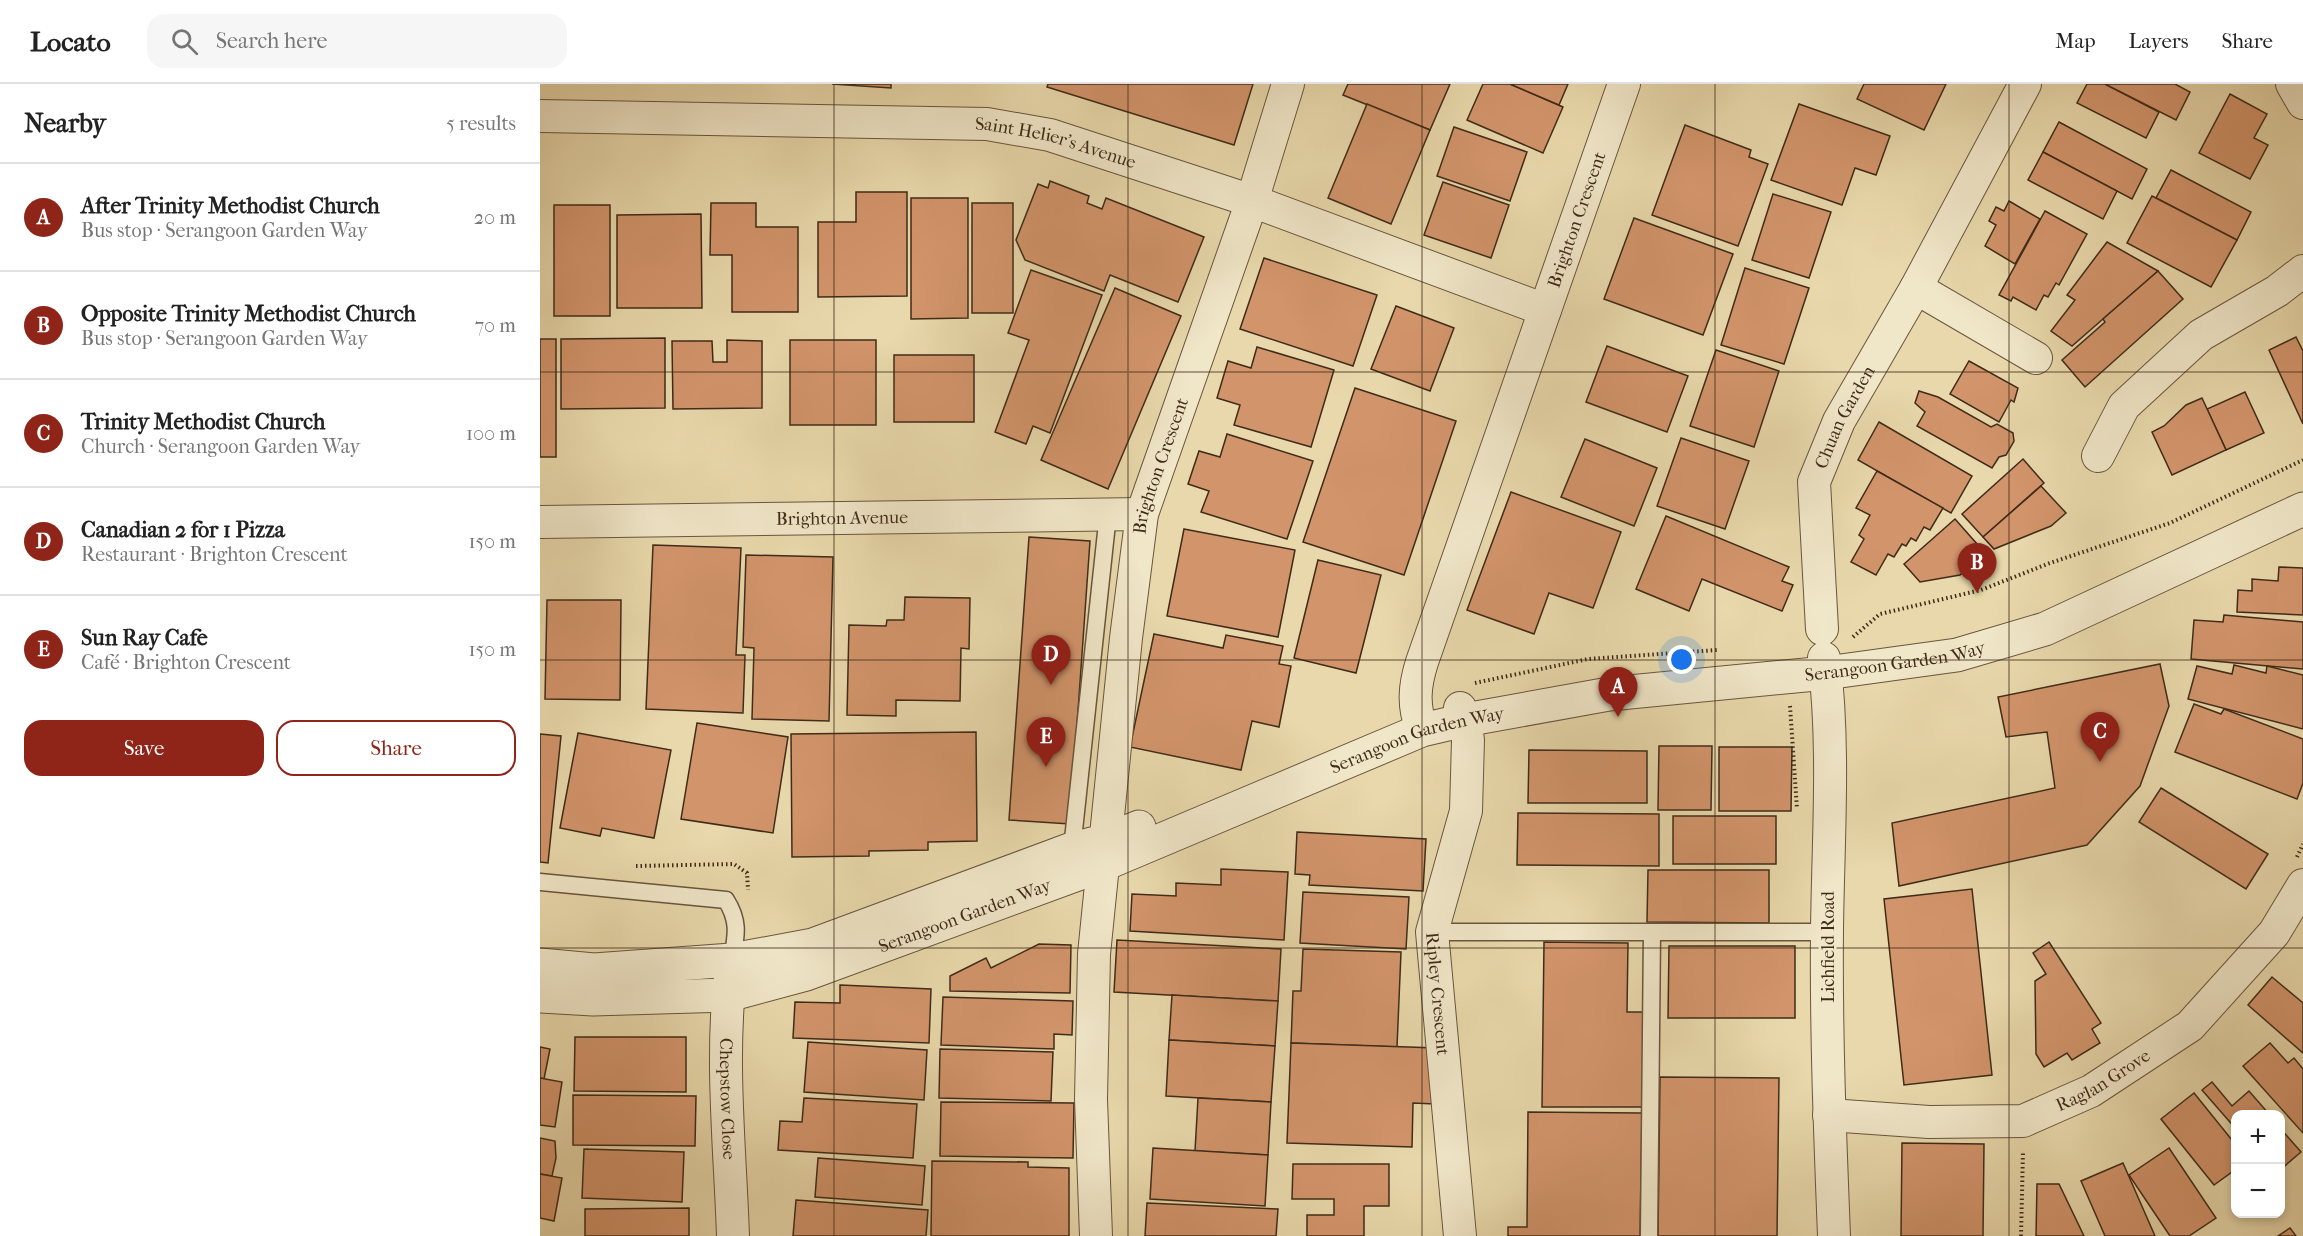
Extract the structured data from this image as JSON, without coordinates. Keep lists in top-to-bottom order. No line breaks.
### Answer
{"streets":{"street":["Saint Helier's Avenue","Brighton Crescent","Chuan Garden","Brighton Avenue","Serangoon Garden Way","Lichfield Road","Ripley Crescent","Raglan Grove","Chepstow Close"]},"crossings":[["Saint Helier's Avenue","Brighton Crescent"],["Brighton Crescent","Brighton Avenue"],["Brighton Crescent","Serangoon Garden Way"],["Chuan Garden","Serangoon Garden Way"],["Chuan Garden","Lichfield Road"],["Serangoon Garden Way","Lichfield Road"],["Serangoon Garden Way","Ripley Crescent"],["Serangoon Garden Way","Chepstow Close"],["Lichfield Road","Raglan Grove"]],"page":{"header":"Locato","search":"Search here","nav":["Map","Layers","Share"],"heading":["Nearby","5 results"],"list":[{"mark":"A","name":"After Trinity Methodist Church","note":"Bus stop · Serangoon Garden Way","value":"20 m"},{"mark":"B","name":"Opposite Trinity Methodist Church","note":"Bus stop · Serangoon Garden Way","value":"70 m"},{"mark":"C","name":"Trinity Methodist Church","note":"Church · Serangoon Garden Way","value":"100 m"},{"mark":"D","name":"Canadian 2 for 1 Pizza","note":"Restaurant · Brighton Crescent","value":"150 m"},{"mark":"E","name":"Sun Ray Cafe","note":"Café · Brighton Crescent","value":"150 m"}],"pins":["B","D","A","C","E"],"buttons":["Save","Share"],"map_buttons":["+","−"]}}
